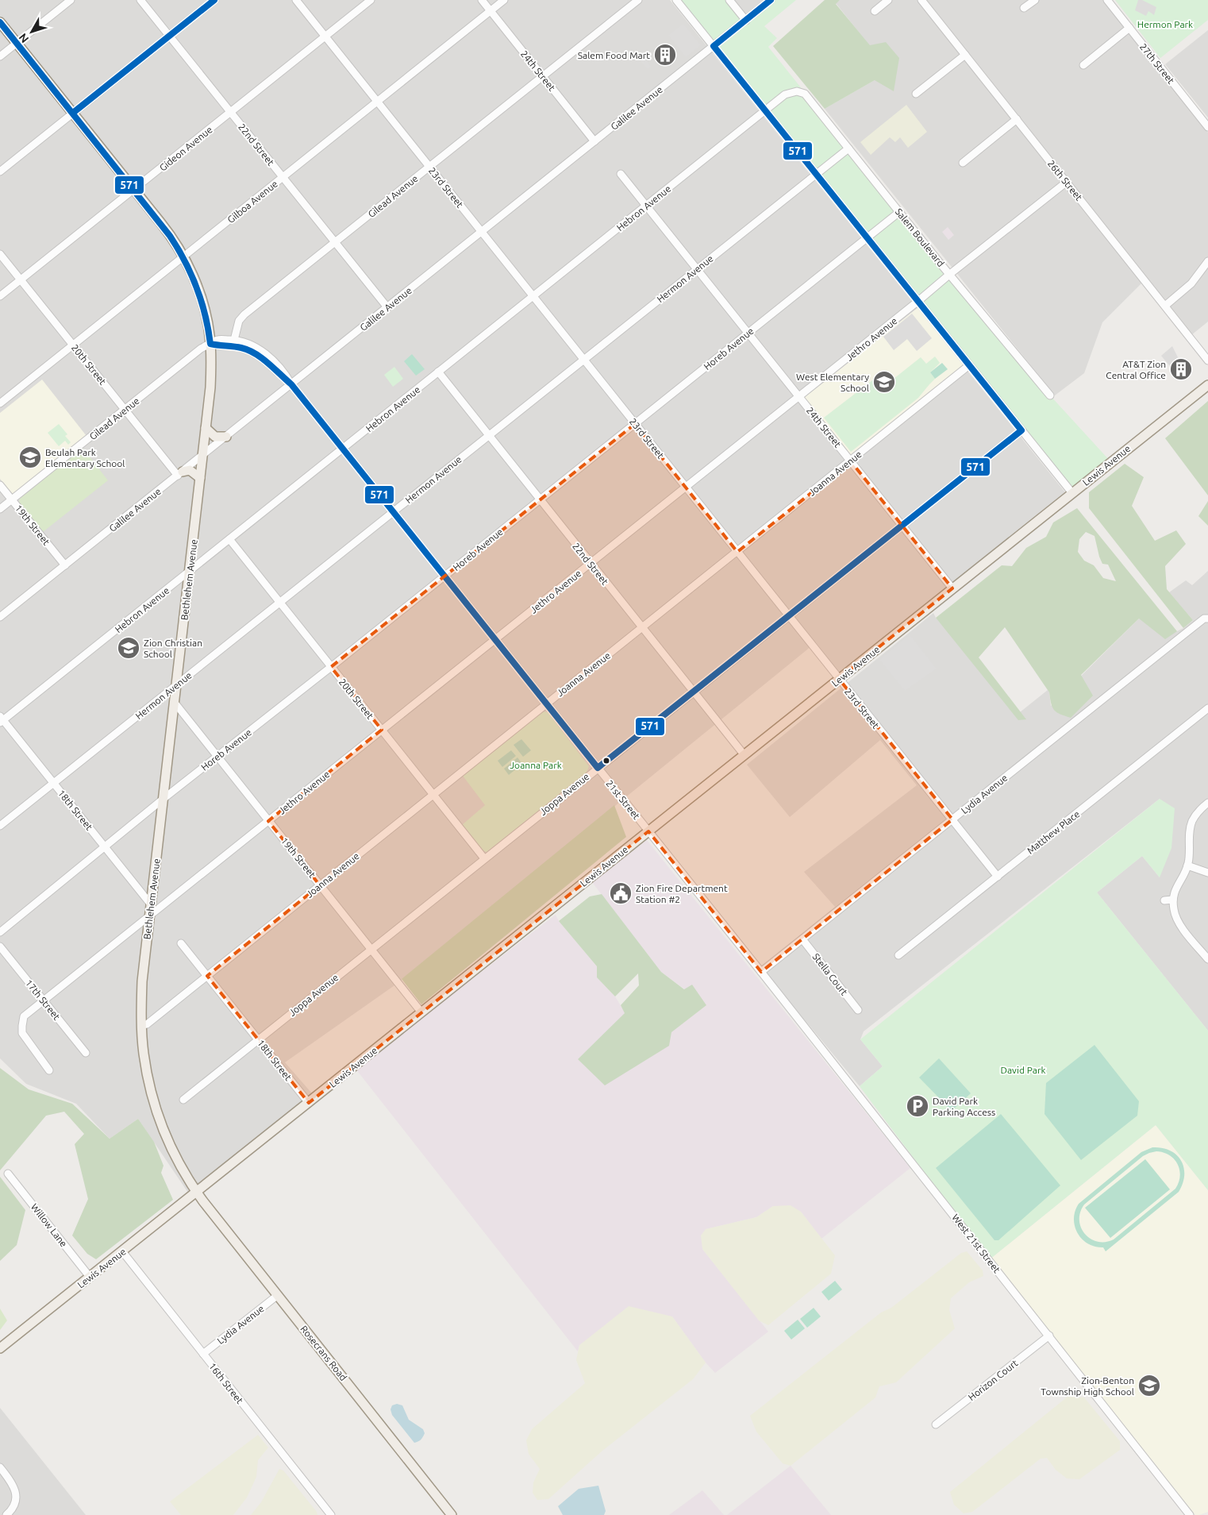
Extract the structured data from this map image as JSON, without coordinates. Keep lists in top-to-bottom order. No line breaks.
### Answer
{"streets":{"main road":["Lewis Avenue","Bethlehem Avenue","Rosecrans Road"],"street":["27th Street","24th Street","Galilee Avenue","22nd Street","Gideon Avenue","26th Street","23rd Street","Gilead Avenue","Gilboa Avenue","Hebron Avenue","Salem Boulevard","Hermon Avenue","Jethro Avenue","Horeb Avenue","20th Street","Joanna Avenue","19th Street","Joppa Avenue","Lydia Avenue","21st Street","18th Street","Matthew Place","Stella Court","17th Street","Willow Lane","West 21st Street","Horizon Court","16th Street"]},"crossings":[["24th Street","Galilee Avenue"],["24th Street","Gilead Avenue"],["24th Street","Gilboa Avenue"],["24th Street","Hebron Avenue"],["24th Street","Hermon Avenue"],["24th Street","Jethro Avenue"],["24th Street","Horeb Avenue"],["24th Street","Lewis Avenue"],["24th Street","Joanna Avenue"],["24th Street","Joppa Avenue"],["Galilee Avenue","22nd Street"],["Galilee Avenue","23rd Street"],["Galilee Avenue","20th Street"],["Galilee Avenue","19th Street"],["Galilee Avenue","Bethlehem Avenue"],["Galilee Avenue","21st Street"],["22nd Street","Gideon Avenue"],["22nd Street","Gilead Avenue"],["22nd Street","Gilboa Avenue"],["22nd Street","Hebron Avenue"],["22nd Street","Hermon Avenue"],["22nd Street","Jethro Avenue"],["22nd Street","Horeb Avenue"],["22nd Street","Lewis Avenue"],["22nd Street","Joanna Avenue"],["22nd Street","Joppa Avenue"],["Gideon Avenue","23rd Street"],["Gideon Avenue","20th Street"],["Gideon Avenue","Bethlehem Avenue"],["26th Street","Jethro Avenue"],["23rd Street","Gilead Avenue"],["23rd Street","Gilboa Avenue"],["23rd Street","Hebron Avenue"],["23rd Street","Hermon Avenue"],["23rd Street","Jethro Avenue"],["23rd Street","Horeb Avenue"],["23rd Street","Lewis Avenue"],["23rd Street","Joanna Avenue"],["23rd Street","Joppa Avenue"],["23rd Street","Lydia Avenue"],["23rd Street","Matthew Place"],["Gilead Avenue","20th Street"],["Gilead Avenue","19th Street"],["Gilead Avenue","Bethlehem Avenue"],["Gilead Avenue","21st Street"],["Gilboa Avenue","20th Street"],["Gilboa Avenue","Bethlehem Avenue"],["Hebron Avenue","Salem Boulevard"],["Hebron Avenue","20th Street"],["Hebron Avenue","Bethlehem Avenue"],["Hebron Avenue","21st Street"],["Hebron Avenue","18th Street"],["Salem Boulevard","Hermon Avenue"],["Salem Boulevard","Jethro Avenue"],["Salem Boulevard","Horeb Avenue"],["Hermon Avenue","20th Street"],["Hermon Avenue","Bethlehem Avenue"],["Hermon Avenue","21st Street"],["Hermon Avenue","18th Street"],["Jethro Avenue","20th Street"],["Jethro Avenue","19th Street"],["Jethro Avenue","Bethlehem Avenue"],["Jethro Avenue","21st Street"],["Jethro Avenue","17th Street"],["Horeb Avenue","20th Street"],["Horeb Avenue","19th Street"],["Horeb Avenue","Bethlehem Avenue"],["Horeb Avenue","21st Street"],["Horeb Avenue","18th Street"],["20th Street","Joanna Avenue"],["20th Street","Joppa Avenue"],["Lewis Avenue","19th Street"],["Lewis Avenue","Bethlehem Avenue"],["Lewis Avenue","21st Street"],["Lewis Avenue","18th Street"],["Lewis Avenue","Willow Lane"],["Lewis Avenue","Rosecrans Road"],["Lewis Avenue","16th Street"],["Joanna Avenue","19th Street"],["Joanna Avenue","Bethlehem Avenue"],["Joanna Avenue","21st Street"],["Joanna Avenue","18th Street"],["19th Street","Bethlehem Avenue"],["19th Street","Joppa Avenue"],["Bethlehem Avenue","18th Street"],["Bethlehem Avenue","Rosecrans Road"],["Joppa Avenue","21st Street"],["Joppa Avenue","18th Street"],["Lydia Avenue","21st Street"],["Lydia Avenue","Stella Court"],["Lydia Avenue","West 21st Street"],["Lydia Avenue","Rosecrans Road"],["Lydia Avenue","16th Street"],["21st Street","West 21st Street"],["West 21st Street","Horizon Court"]],"parks":["Hermon Park","Joanna Park","David Park"],"places":{"building":["Salem Food Mart","AT&T Zion Central Office"],"school or university":["West Elementary School","Beulah Park Elementary School","Zion Christian School","Zion-Benton Township High School"],"public building":["Zion Fire Department Station #2"],"parking":["David Park Parking Access"]},"lines":["transit line 571"],"north":"bottom left"}
